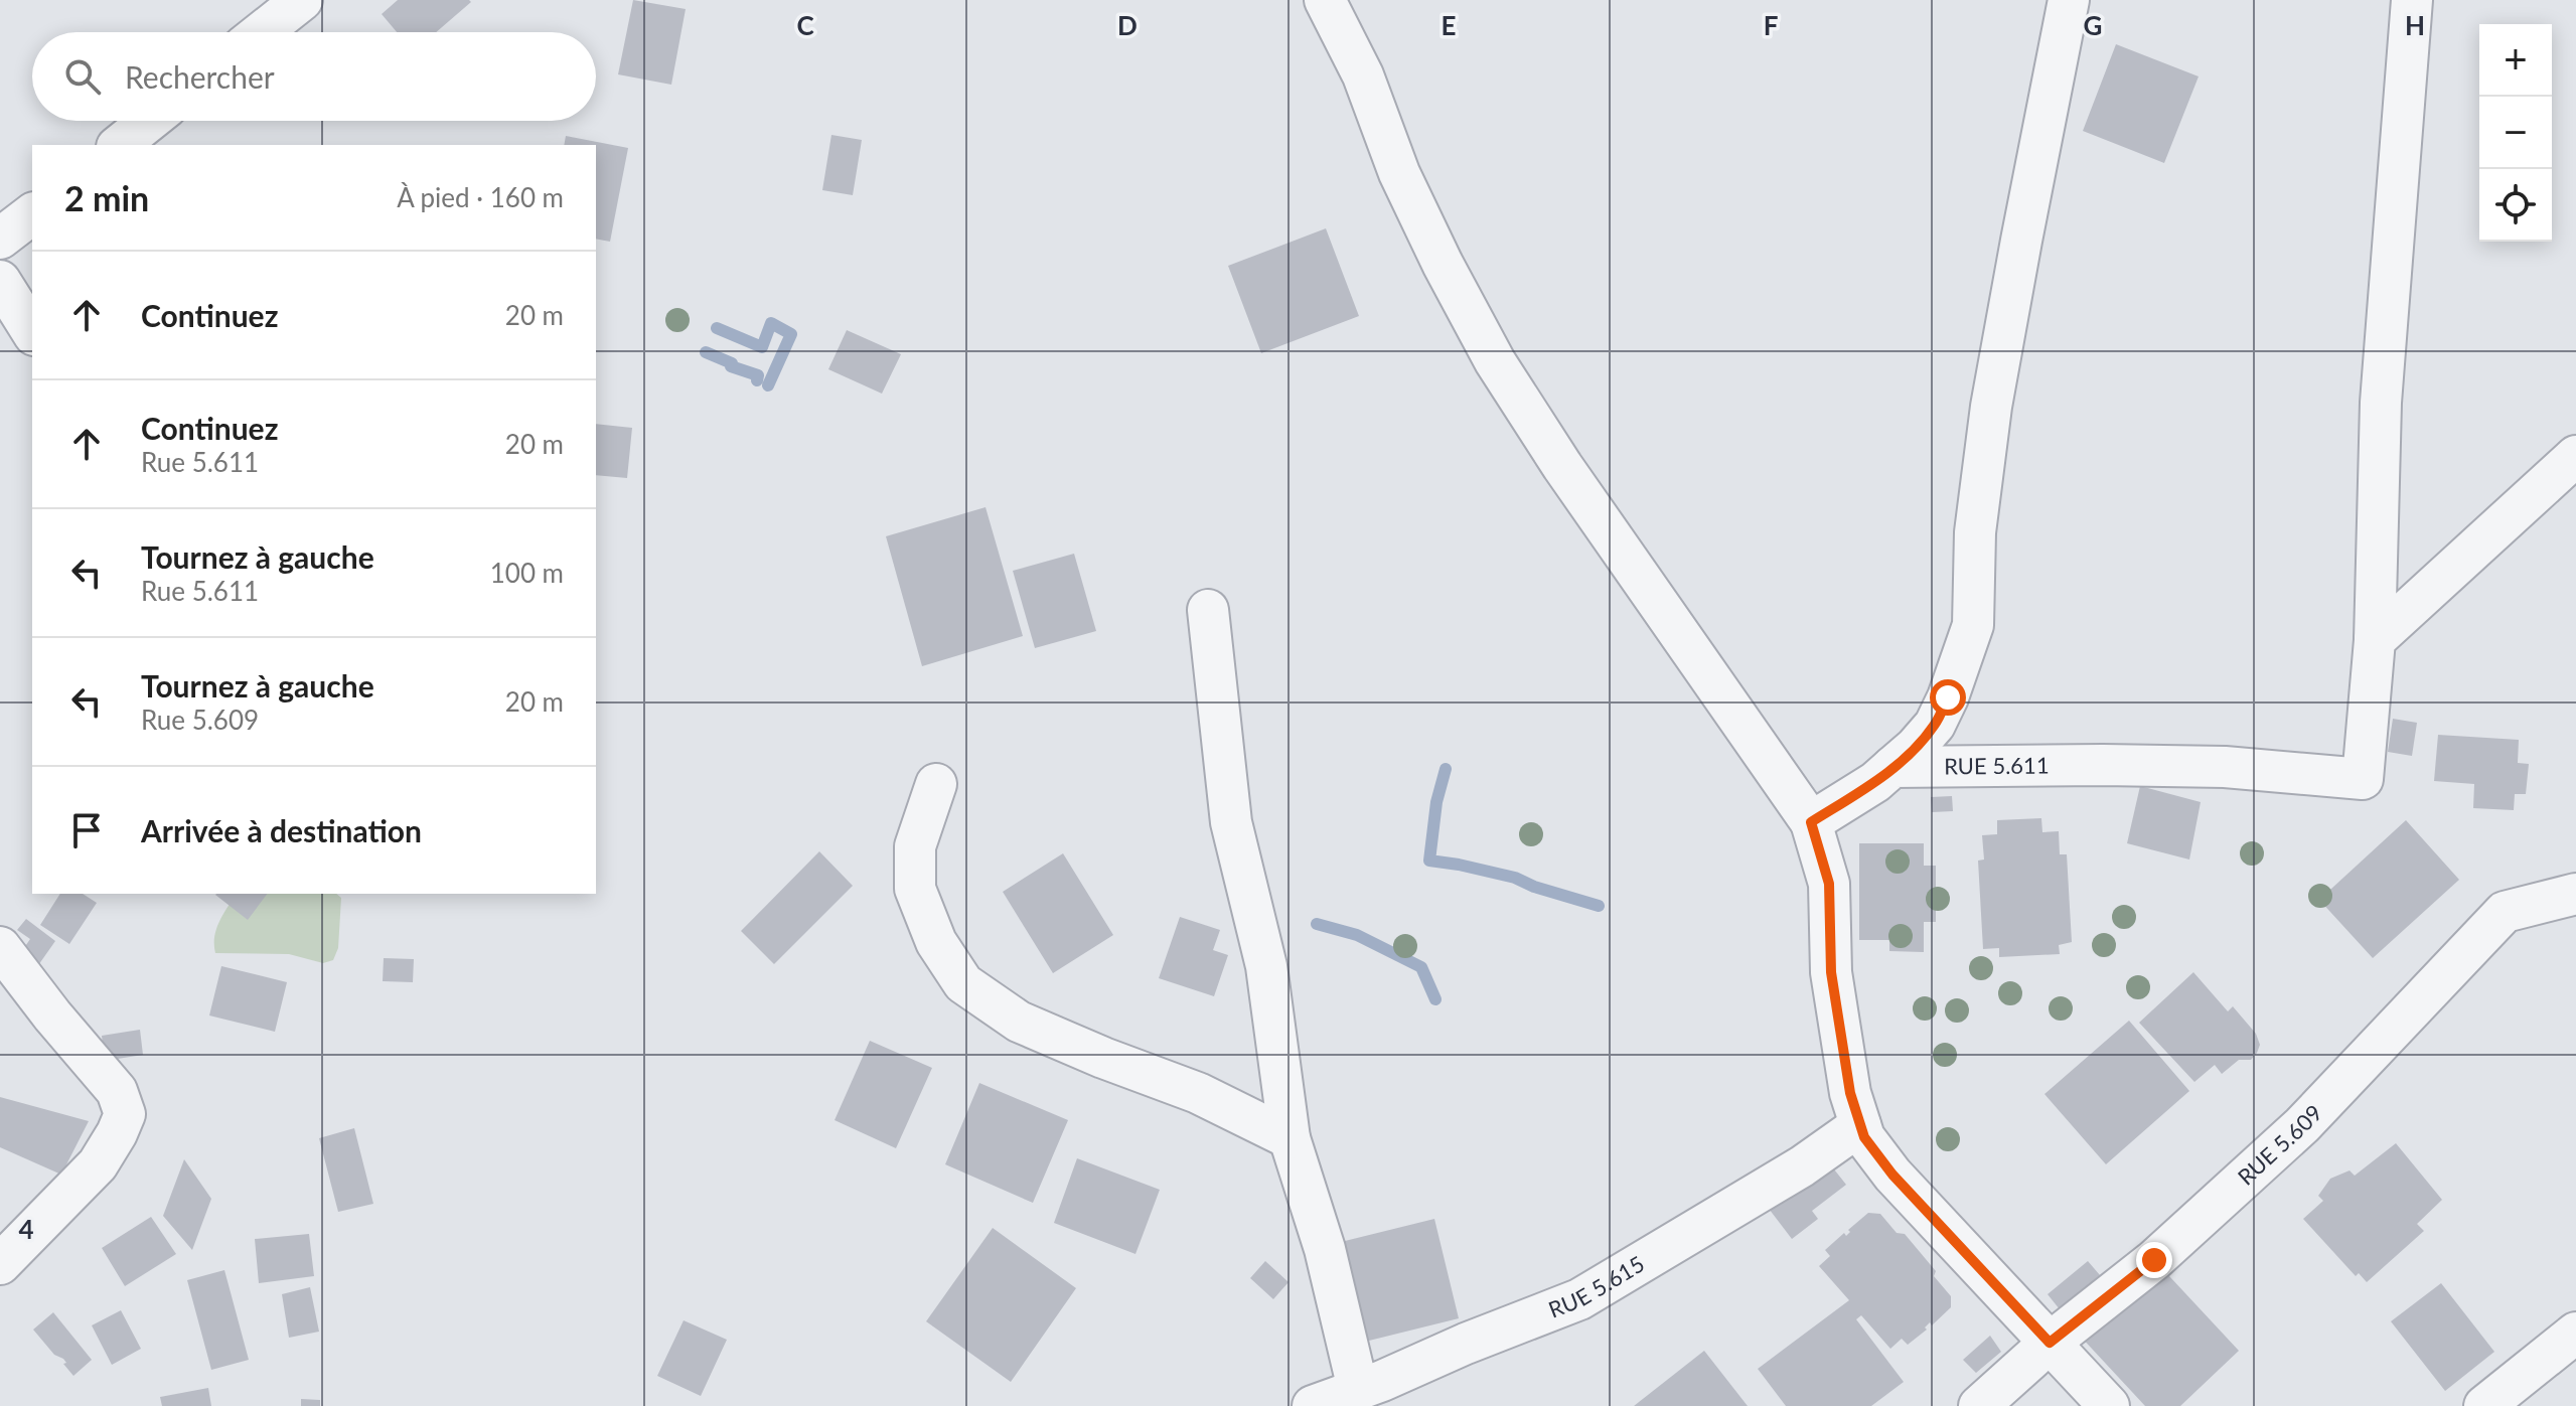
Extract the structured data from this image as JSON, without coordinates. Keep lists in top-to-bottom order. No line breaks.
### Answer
{"streets":{"street":["RUE 5.611","RUE 5.609","RUE 5.615"]},"page":{"map_buttons":["+","−"],"search":"Rechercher","heading":["2 min","À pied · 160 m"],"list":[["Continuez","20 m"],["Continuez","Rue 5.611","20 m"],["Tournez à gauche","Rue 5.611","100 m"],["Tournez à gauche","Rue 5.609","20 m"],"Arrivée à destination"]},"grid":{"columns":["C","D","E","F","G","H"],"rows":["4"]}}
